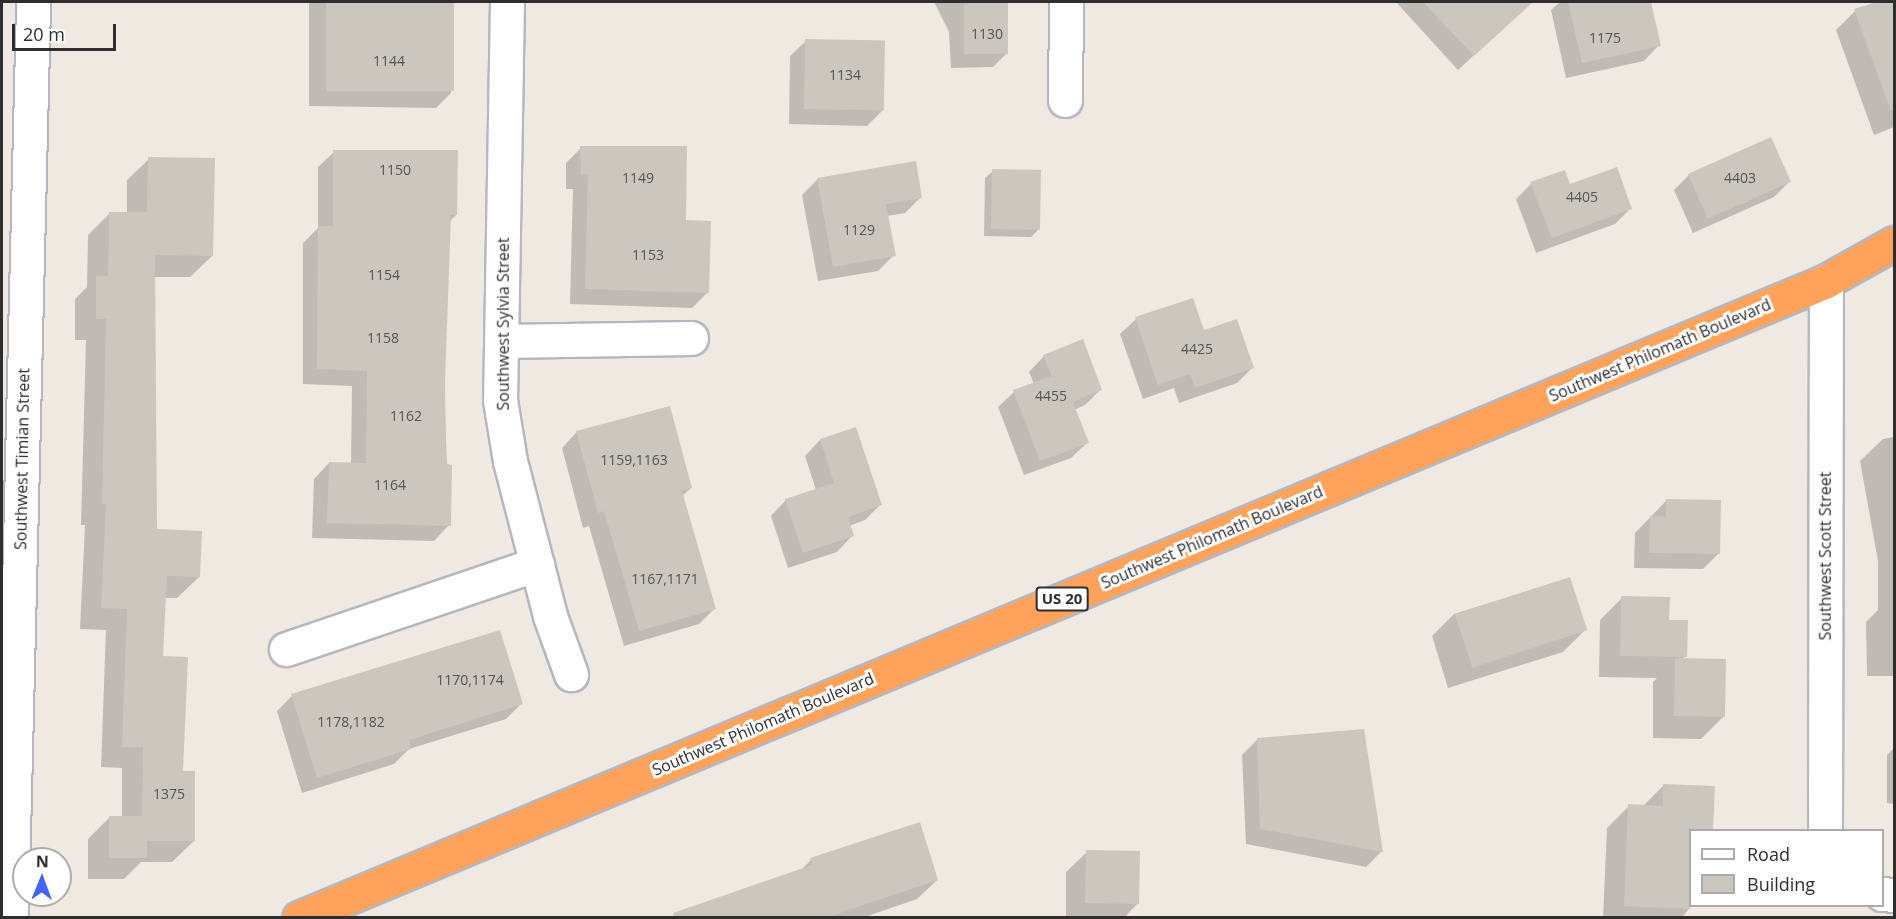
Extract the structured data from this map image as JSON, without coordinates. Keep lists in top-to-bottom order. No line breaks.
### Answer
{"streets":{"highway":["Southwest Philomath Boulevard","US 20"],"street":["Southwest Sylvia Street","Southwest Timian Street","Southwest Scott Street"]},"crossings":[["Southwest Philomath Boulevard","Southwest Scott Street"]],"house_numbers":["1130","1175","1144","1134","1150","1149","4403","4405","1129","1153","1154","1158","4425","4455","1162","1159,1163","1164","1167,1171","1170,1174","1178,1182","1375"],"legend":["Road","Building"],"scale_bar":"20 m","north":"top"}
